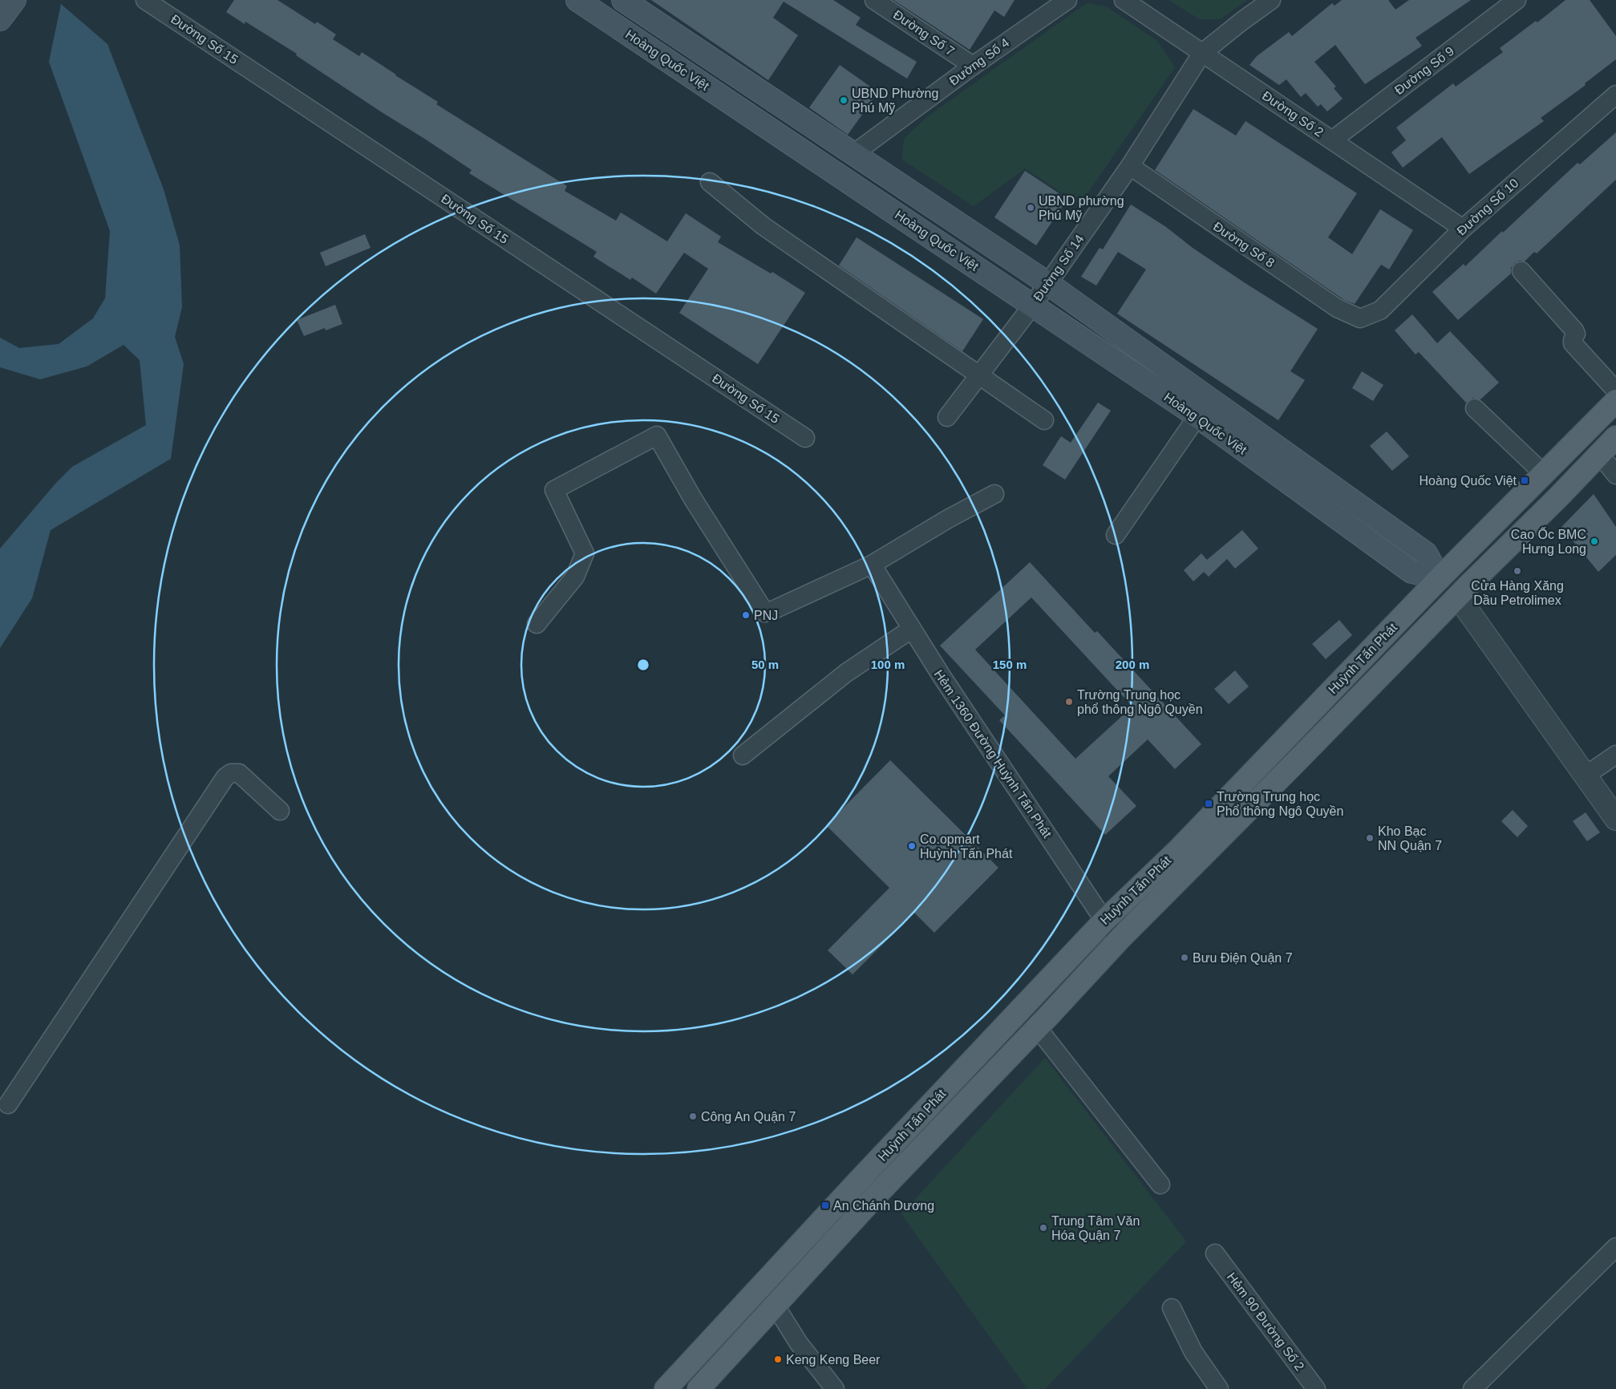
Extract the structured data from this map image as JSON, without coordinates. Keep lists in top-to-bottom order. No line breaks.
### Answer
{"streets":{"main road":["Hoàng Quốc Việt","Huỳnh Tấn Phát"],"street":["Đường Số 7","Đường Số 15","Đường Số 4","Đường Số 9","Đường Số 2","Đường Số 10","Đường Số 8","Đường Số 14","Hẻm 1360 Đường Huỳnh Tấn Phát","Hẻm 90 Đường Số 2"]},"crossings":[["Đường Số 7","Đường Số 4"],["Hoàng Quốc Việt","Đường Số 4"],["Hoàng Quốc Việt","Đường Số 14"],["Hoàng Quốc Việt","Huỳnh Tấn Phát"],["Đường Số 9","Đường Số 2"],["Đường Số 2","Đường Số 10"],["Đường Số 2","Đường Số 14"],["Đường Số 10","Đường Số 8"],["Đường Số 8","Đường Số 14"],["Huỳnh Tấn Phát","Hẻm 1360 Đường Huỳnh Tấn Phát"]],"places":{"other":["UBND Phường Phú Mỹ","UBND phường Phú Mỹ","Cao Ốc BMC Hưng Long","Cửa Hàng Xăng Dầu Petrolimex","PNJ","Trường Trung học phổ thông Ngô Quyền","Kho Bạc NN Quận 7","Co.opmart Huỳnh Tấn Phát","Bưu Điện Quận 7","Công An Quận 7","Trung Tâm Văn Hóa Quận 7","Keng Keng Beer"],"transit":["Hoàng Quốc Việt","Trường Trung học Phổ thông Ngô Quyền","An Chánh Dương"]},"rings":["50 m","100 m","150 m","200 m"]}
